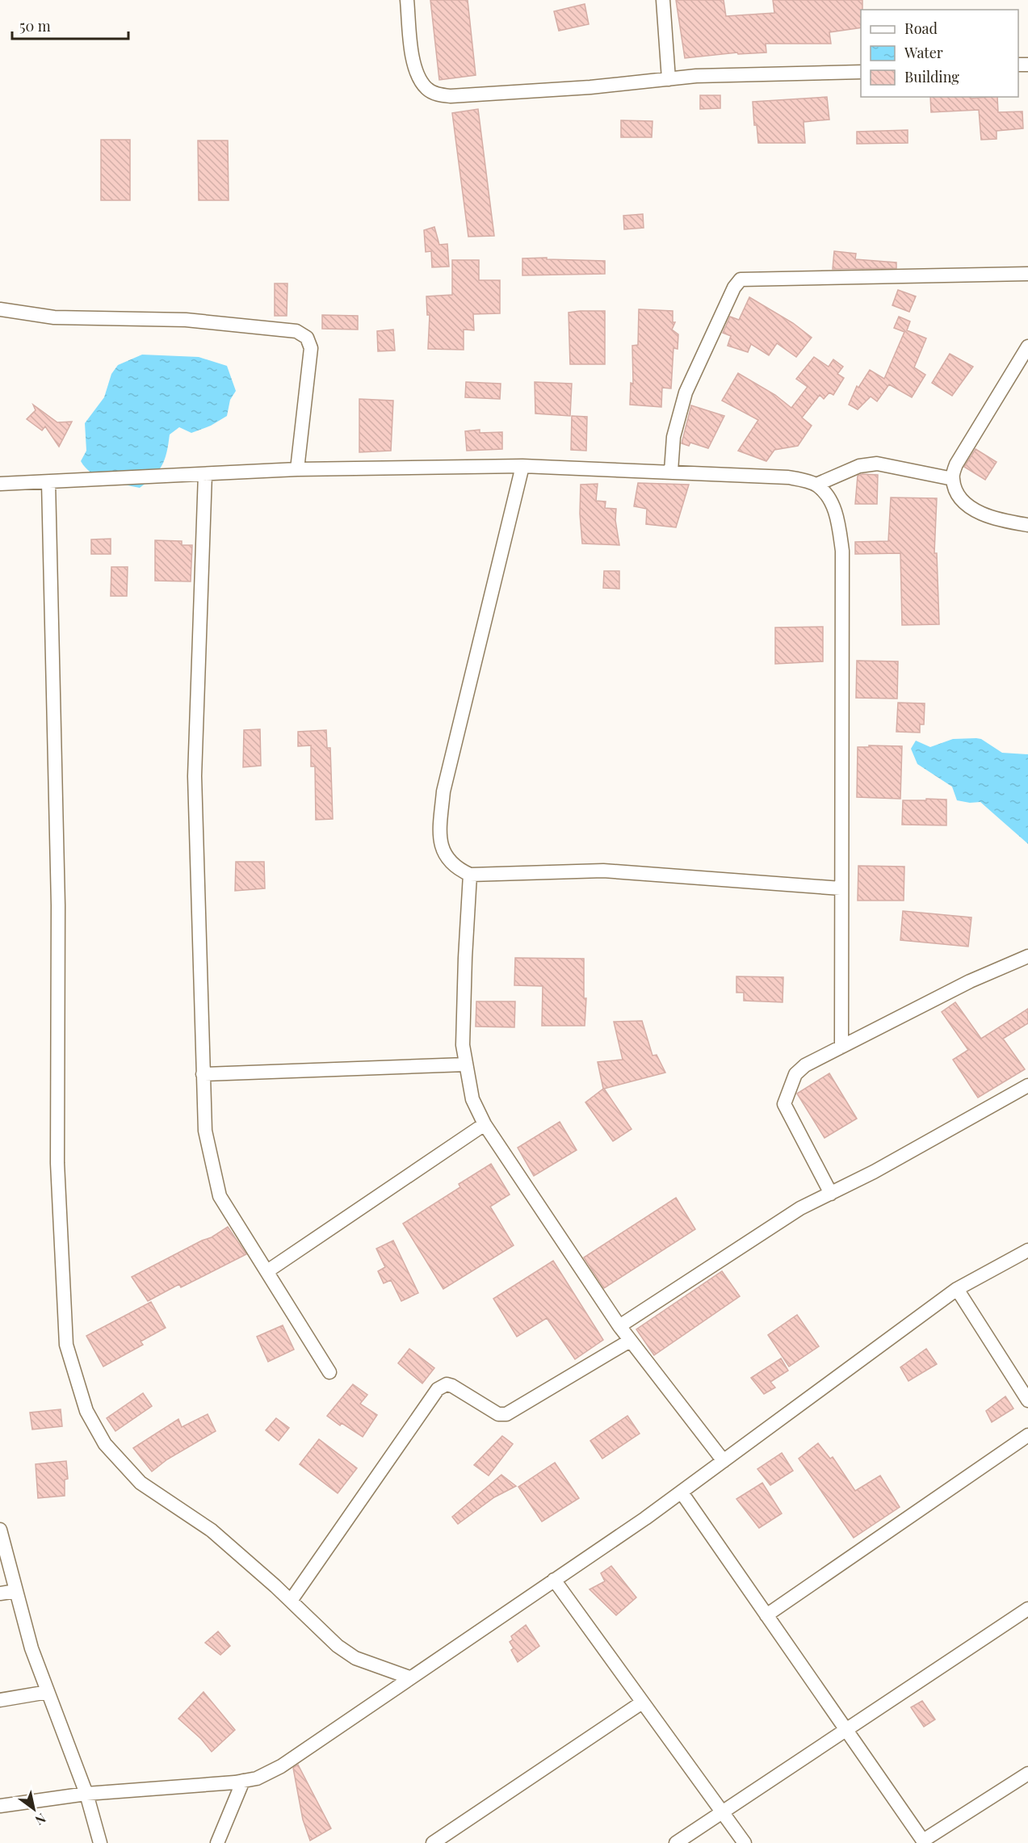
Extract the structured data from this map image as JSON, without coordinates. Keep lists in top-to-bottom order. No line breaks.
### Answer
{"legend":["Road","Water","Building"],"scale_bar":"50 m","north":"bottom right"}
